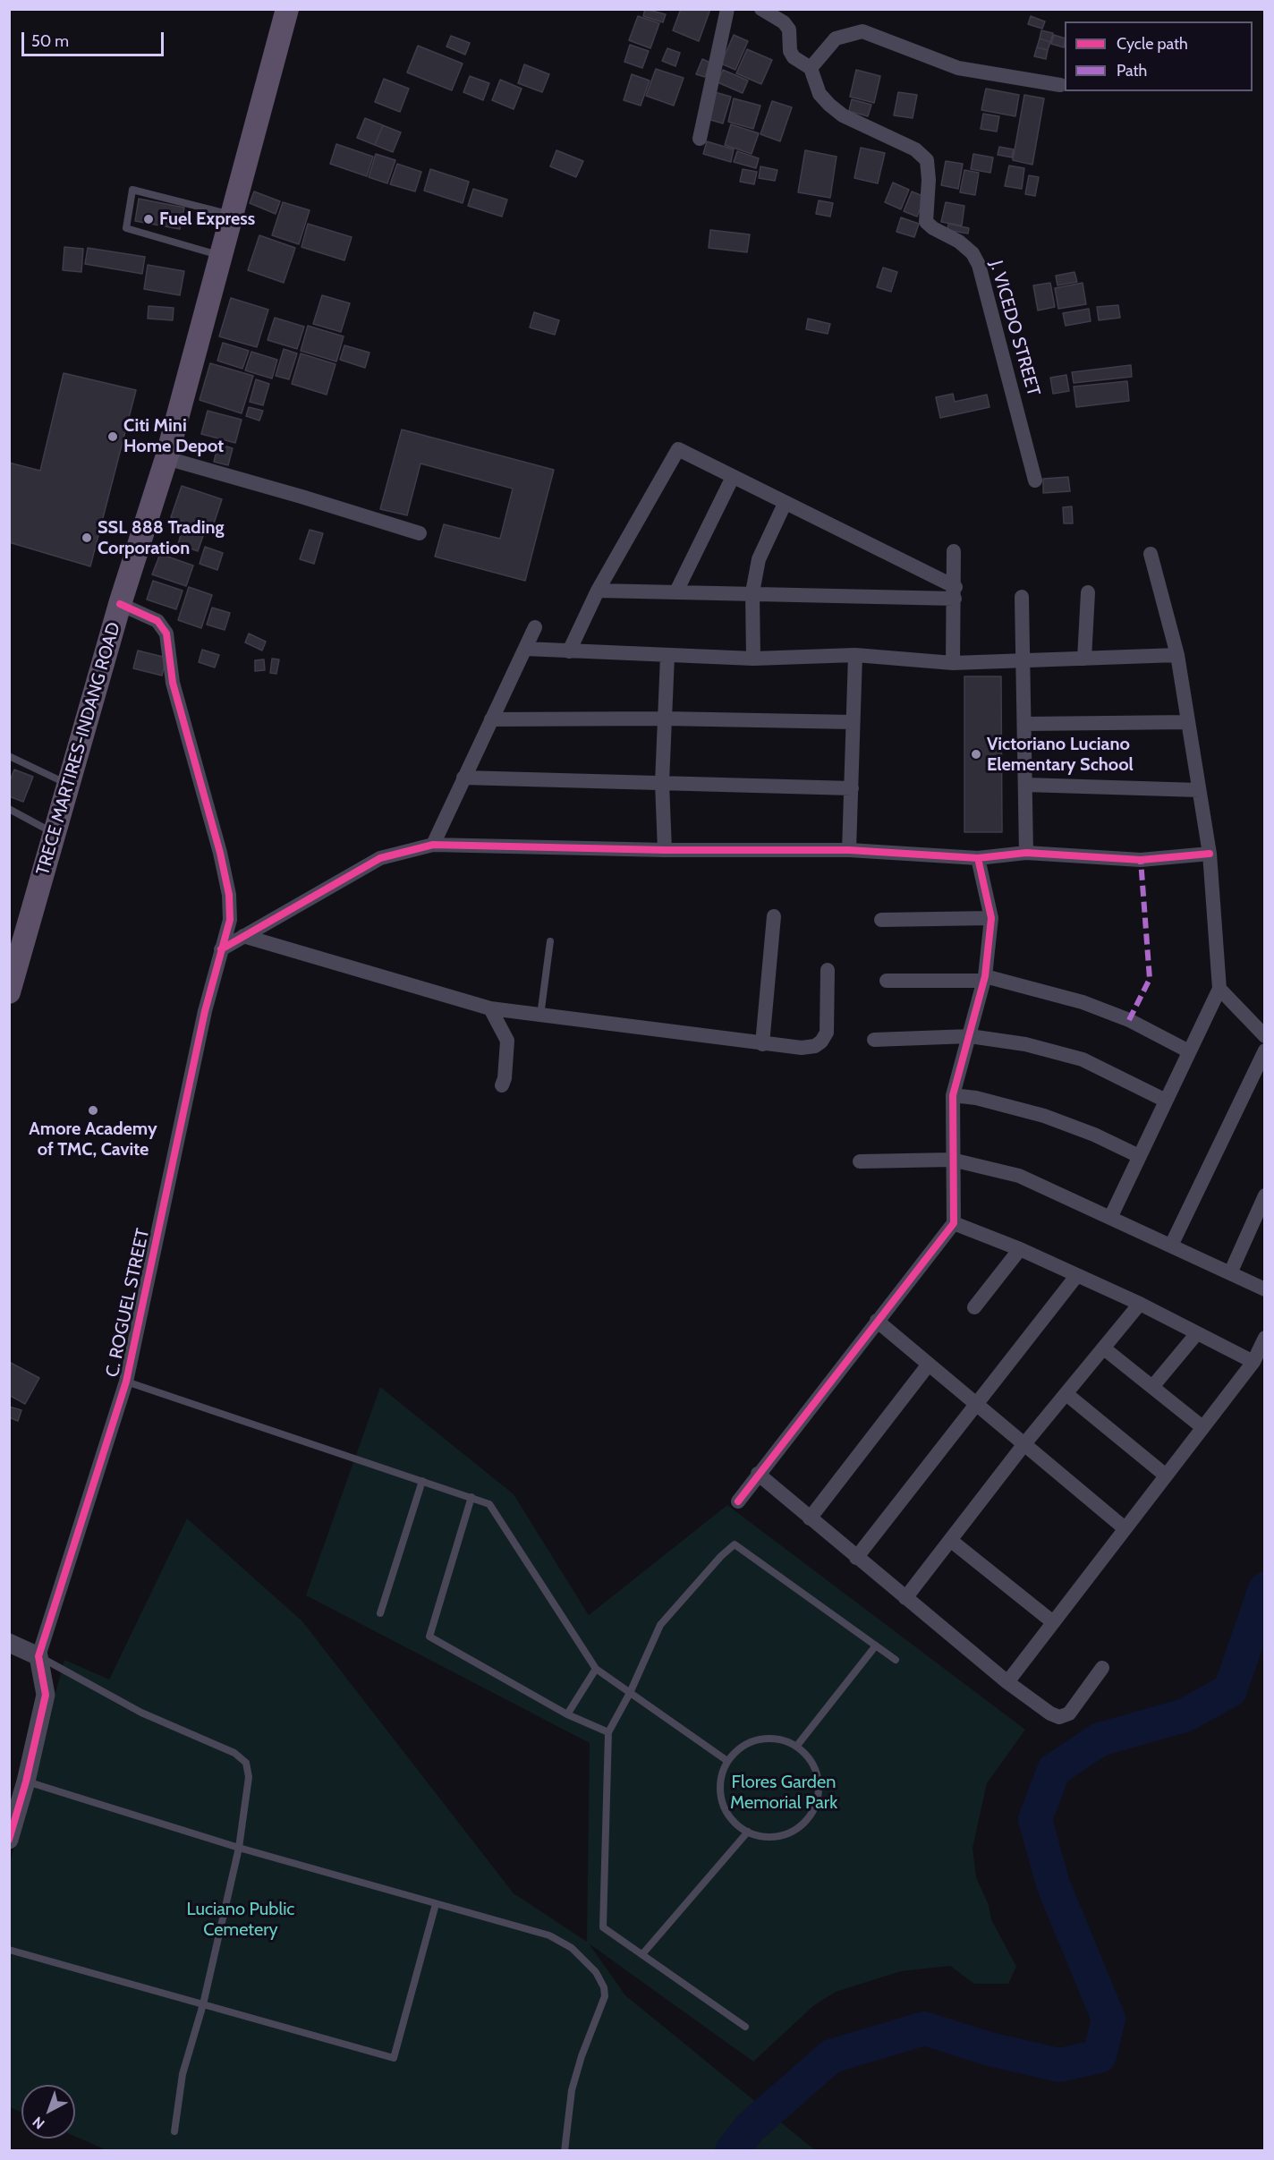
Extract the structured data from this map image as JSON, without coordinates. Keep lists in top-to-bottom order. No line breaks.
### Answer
{"streets":{"main road":["TRECE MARTIRES-INDANG ROAD"],"street":["J. VICEDO STREET","C. ROGUEL STREET"]},"crossings":[["TRECE MARTIRES-INDANG ROAD","C. ROGUEL STREET"]],"parks":["Flores Garden Memorial Park","Luciano Public Cemetery"],"places":["Fuel Express","Citi Mini Home Depot","SSL 888 Trading Corporation","Victoriano Luciano Elementary School","Amore Academy of TMC, Cavite"],"legend":["Cycle path","Path"],"scale_bar":"50 m","north":"bottom left"}
